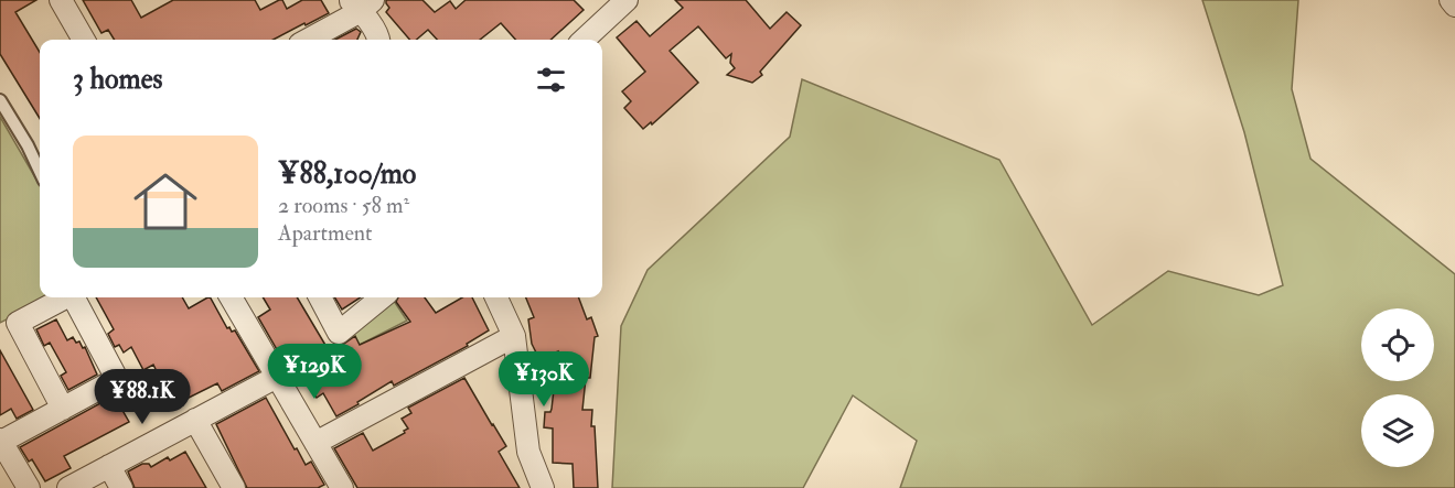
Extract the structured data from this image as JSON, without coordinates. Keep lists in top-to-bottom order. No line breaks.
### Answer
{"page":{"heading":"3 homes","list":[{"name":"¥88,100/mo","note":"2 rooms · 58 m² · Apartment"}],"price":["¥129K","¥130K","¥88.1K"]}}
